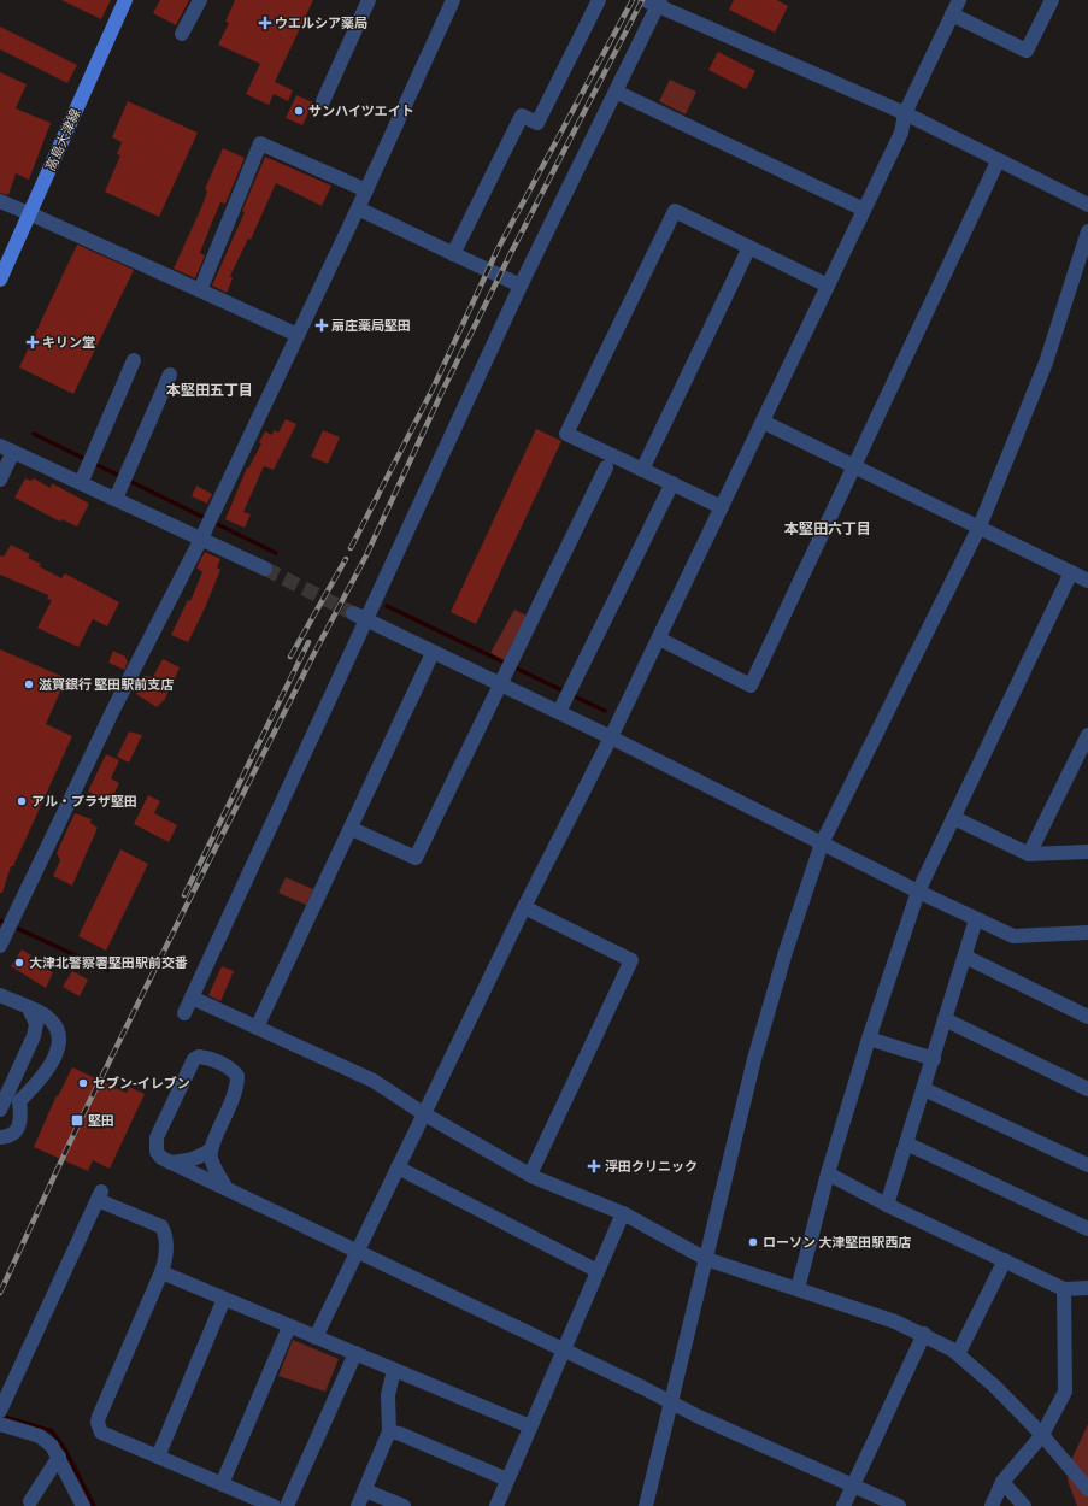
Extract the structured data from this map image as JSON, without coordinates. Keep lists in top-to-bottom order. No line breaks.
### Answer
{"streets":{"main road":["高島大津線"]},"districts":["本堅田五丁目","本堅田六丁目"],"places":{"health":["ウエルシア薬局","扇庄薬局堅田","キリン堂","浮田クリニック"],"other":["サンハイツエイト","滋賀銀行 堅田駅前支店","アル・プラザ堅田","大津北警察署堅田駅前交番","セブン-イレブン","ローソン 大津堅田駅西店"],"transit":["堅田"]}}
